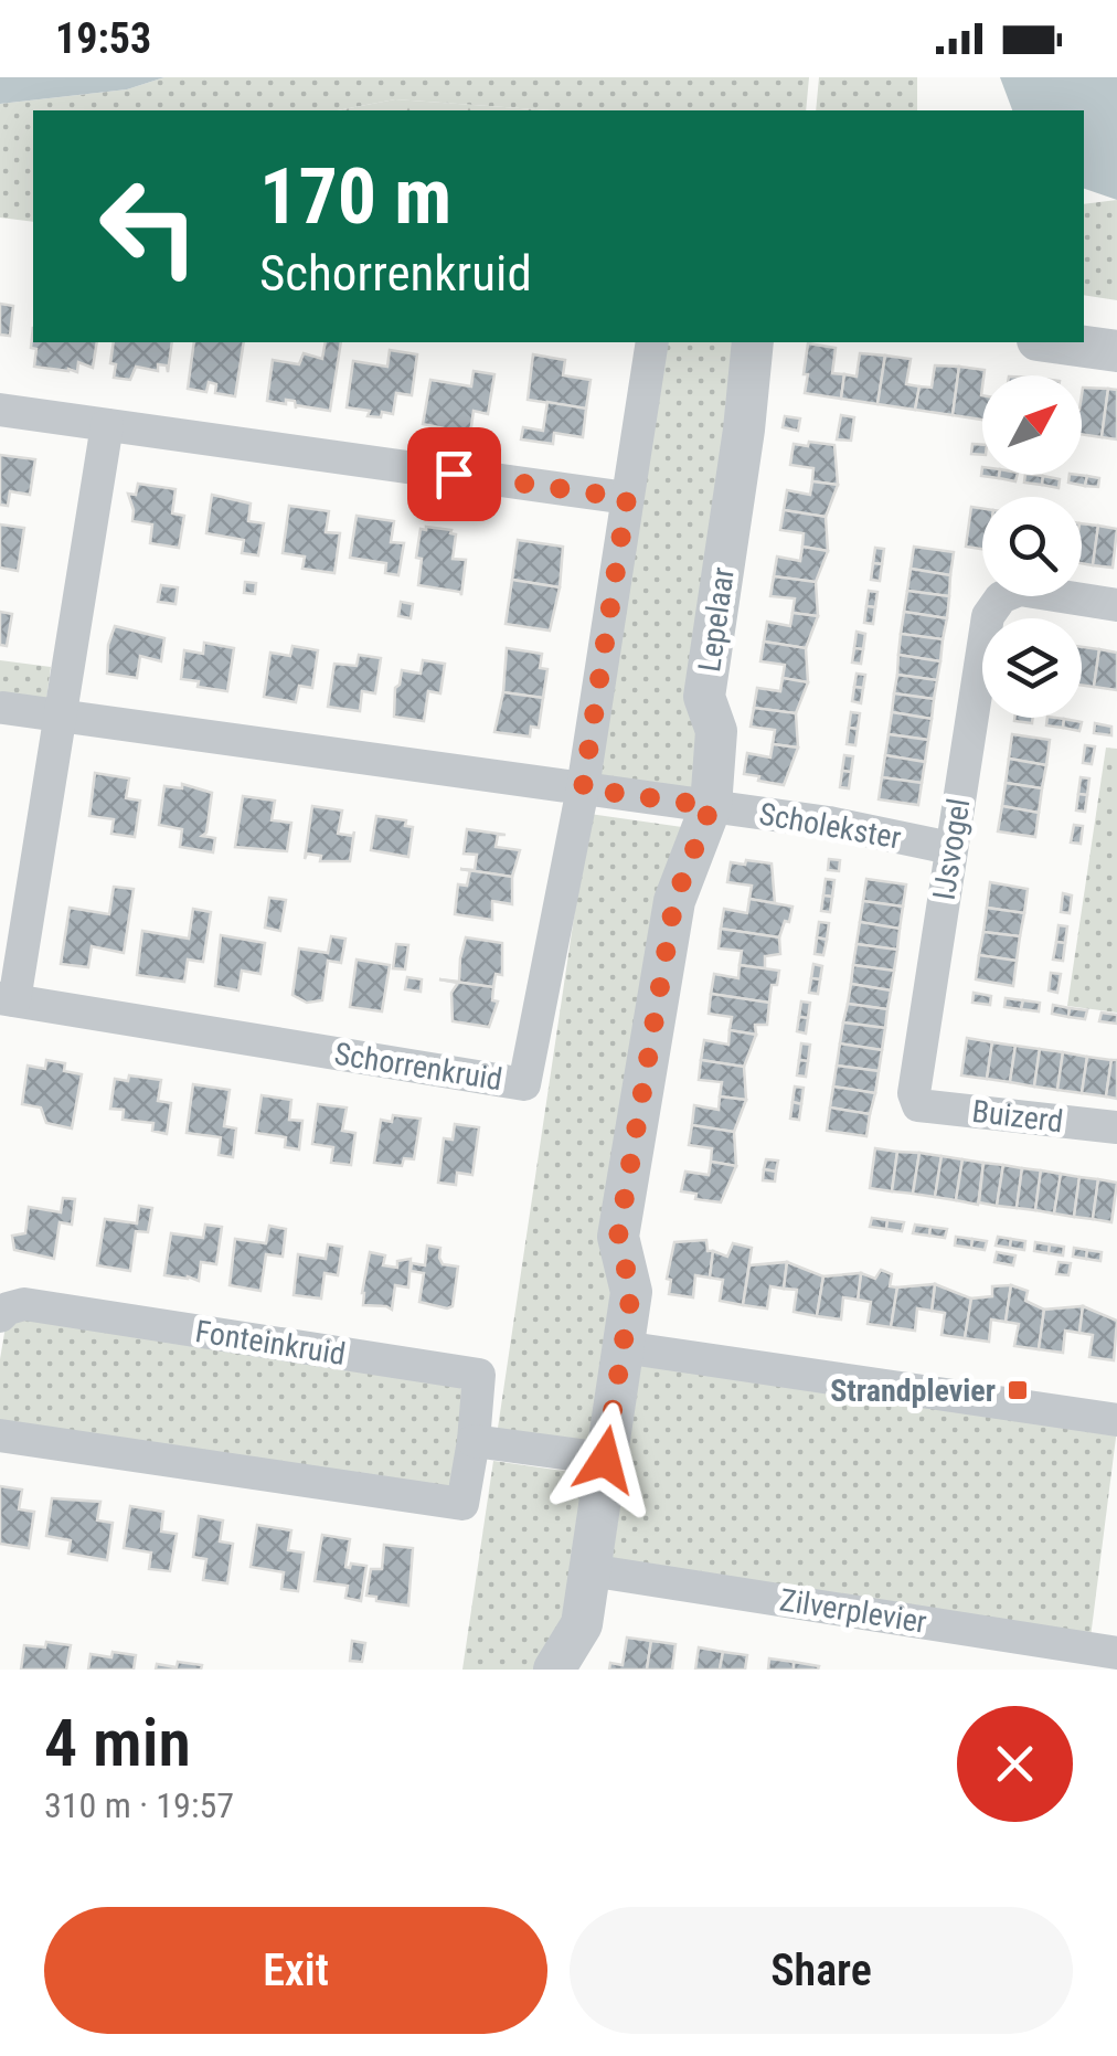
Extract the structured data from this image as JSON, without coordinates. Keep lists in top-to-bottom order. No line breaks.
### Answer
{"streets":{"street":["Lepelaar","Scholekster","IJsvogel","Schorrenkruid","Buizerd","Fonteinkruid","Zilverplevier"]},"crossings":[["Lepelaar","Scholekster"],["Lepelaar","Zilverplevier"],["Scholekster","IJsvogel"],["IJsvogel","Buizerd"]],"places":{"transit":["Strandplevier"]},"north":"top right","page":{"status":"19:53","turn":["170 m","Schorrenkruid"],"heading":["4 min","310 m · 19:57"],"buttons":["Exit","Share"]}}
